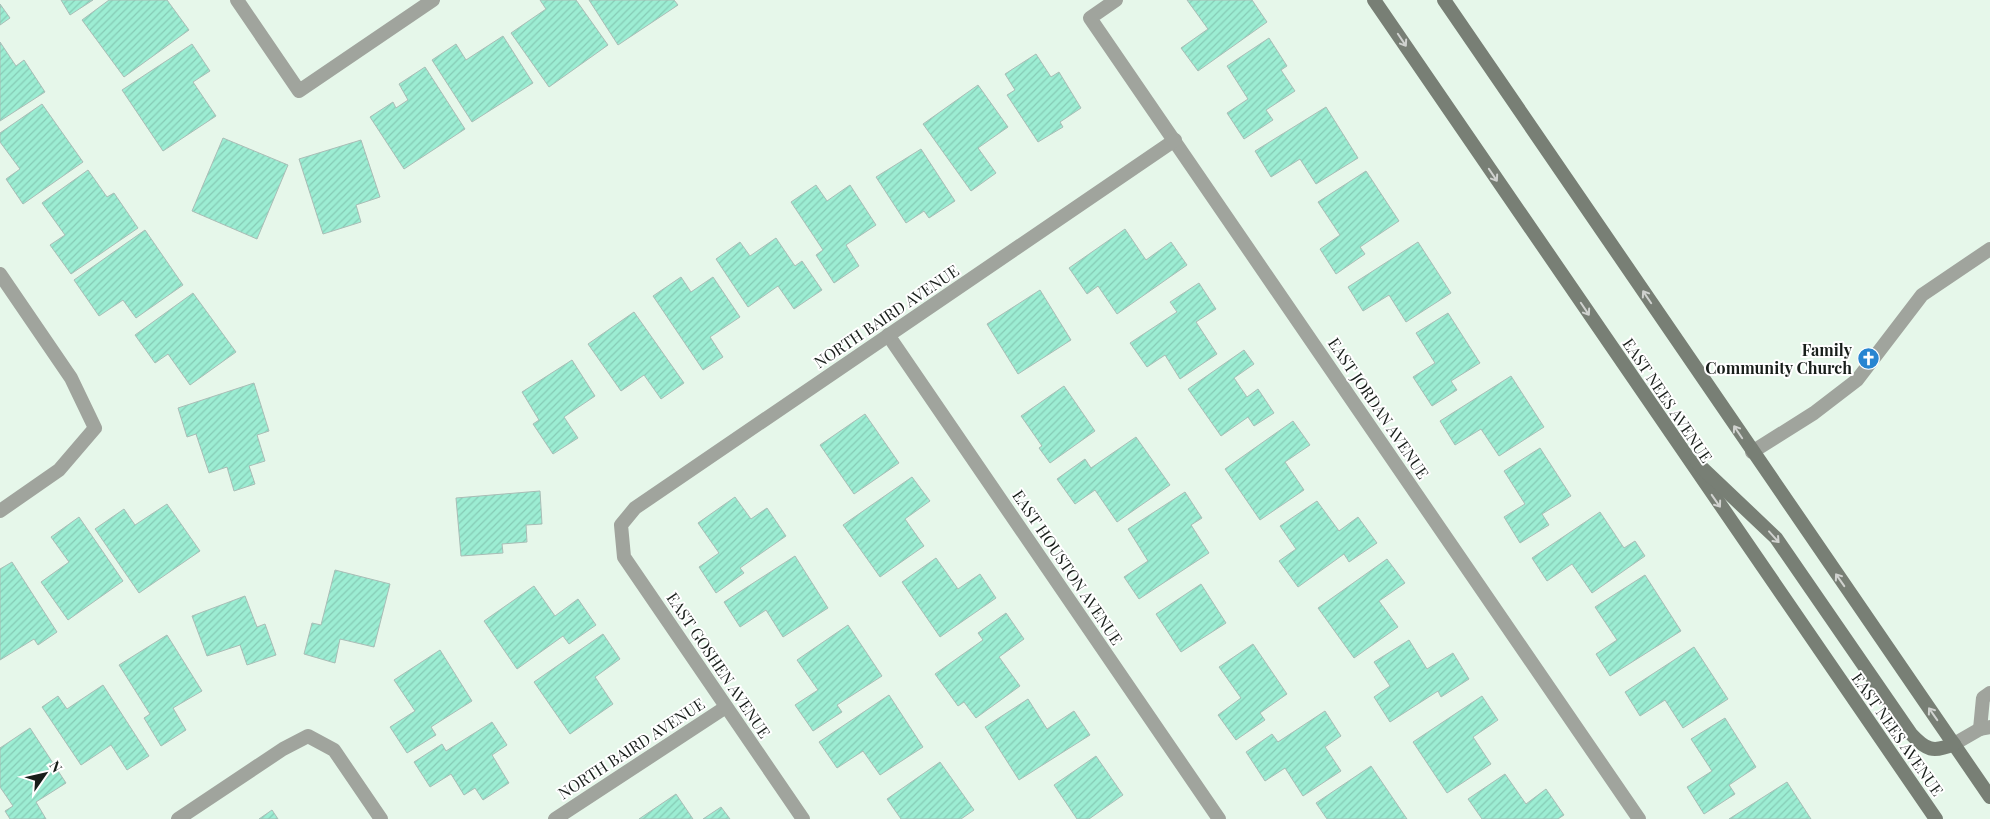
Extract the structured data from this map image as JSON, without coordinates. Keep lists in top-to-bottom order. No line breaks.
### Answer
{"streets":{"main road":["EAST NEES AVENUE"],"street":["NORTH BAIRD AVENUE","EAST JORDAN AVENUE","EAST HOUSTON AVENUE","EAST GOSHEN AVENUE"]},"crossings":[["NORTH BAIRD AVENUE","EAST JORDAN AVENUE"],["NORTH BAIRD AVENUE","EAST HOUSTON AVENUE"],["NORTH BAIRD AVENUE","EAST GOSHEN AVENUE"]],"places":{"church":["Family Community Church"]},"north":"top right"}
